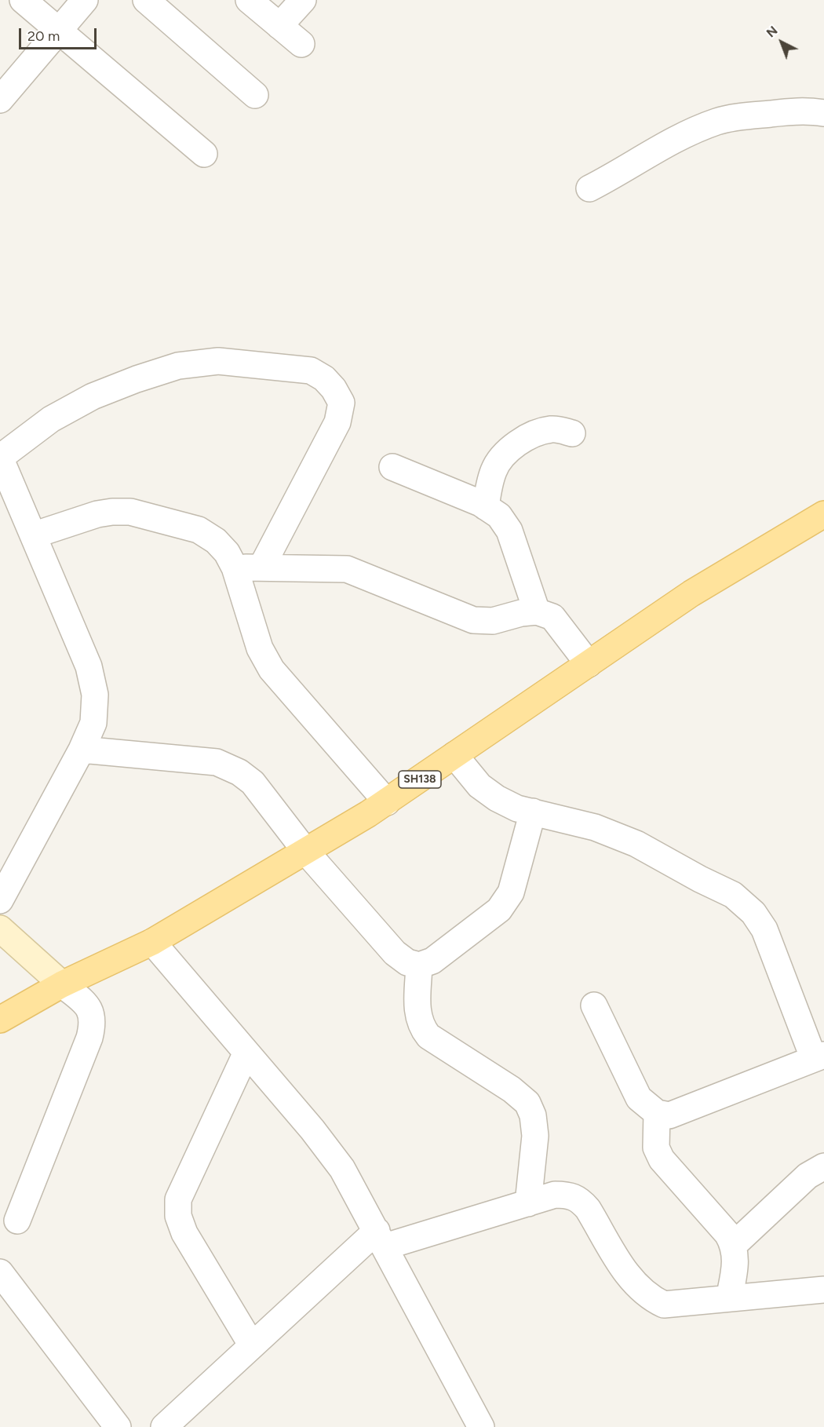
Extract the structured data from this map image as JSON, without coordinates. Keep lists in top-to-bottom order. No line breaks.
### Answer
{"streets":{"main road":["SH138"]},"scale_bar":"20 m","north":"top left"}
